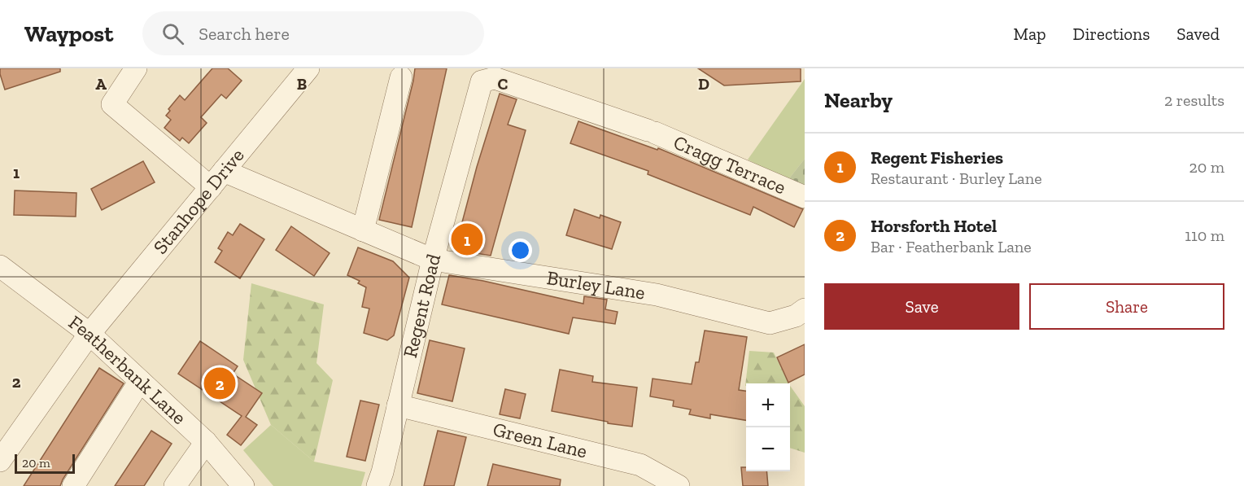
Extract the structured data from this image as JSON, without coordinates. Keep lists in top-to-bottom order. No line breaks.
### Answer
{"streets":{"street":["Cragg Terrace","Stanhope Drive","Burley Lane","Regent Road","Featherbank Lane","Green Lane"]},"crossings":[["Cragg Terrace","Regent Road"],["Stanhope Drive","Burley Lane"],["Stanhope Drive","Featherbank Lane"],["Burley Lane","Regent Road"],["Regent Road","Green Lane"]],"scale_bar":"20 m","page":{"header":"Waypost","search":"Search here","nav":["Map","Directions","Saved"],"heading":["Nearby","2 results"],"list":[{"mark":"1","name":"Regent Fisheries","note":"Restaurant · Burley Lane","value":"20 m"},{"mark":"2","name":"Horsforth Hotel","note":"Bar · Featherbank Lane","value":"110 m"}],"pins":["1","2"],"buttons":["Save","Share"],"map_buttons":["+","−"],"scale":"20 m"},"grid":{"columns":["A","B","C","D"],"rows":["1","2"]}}
